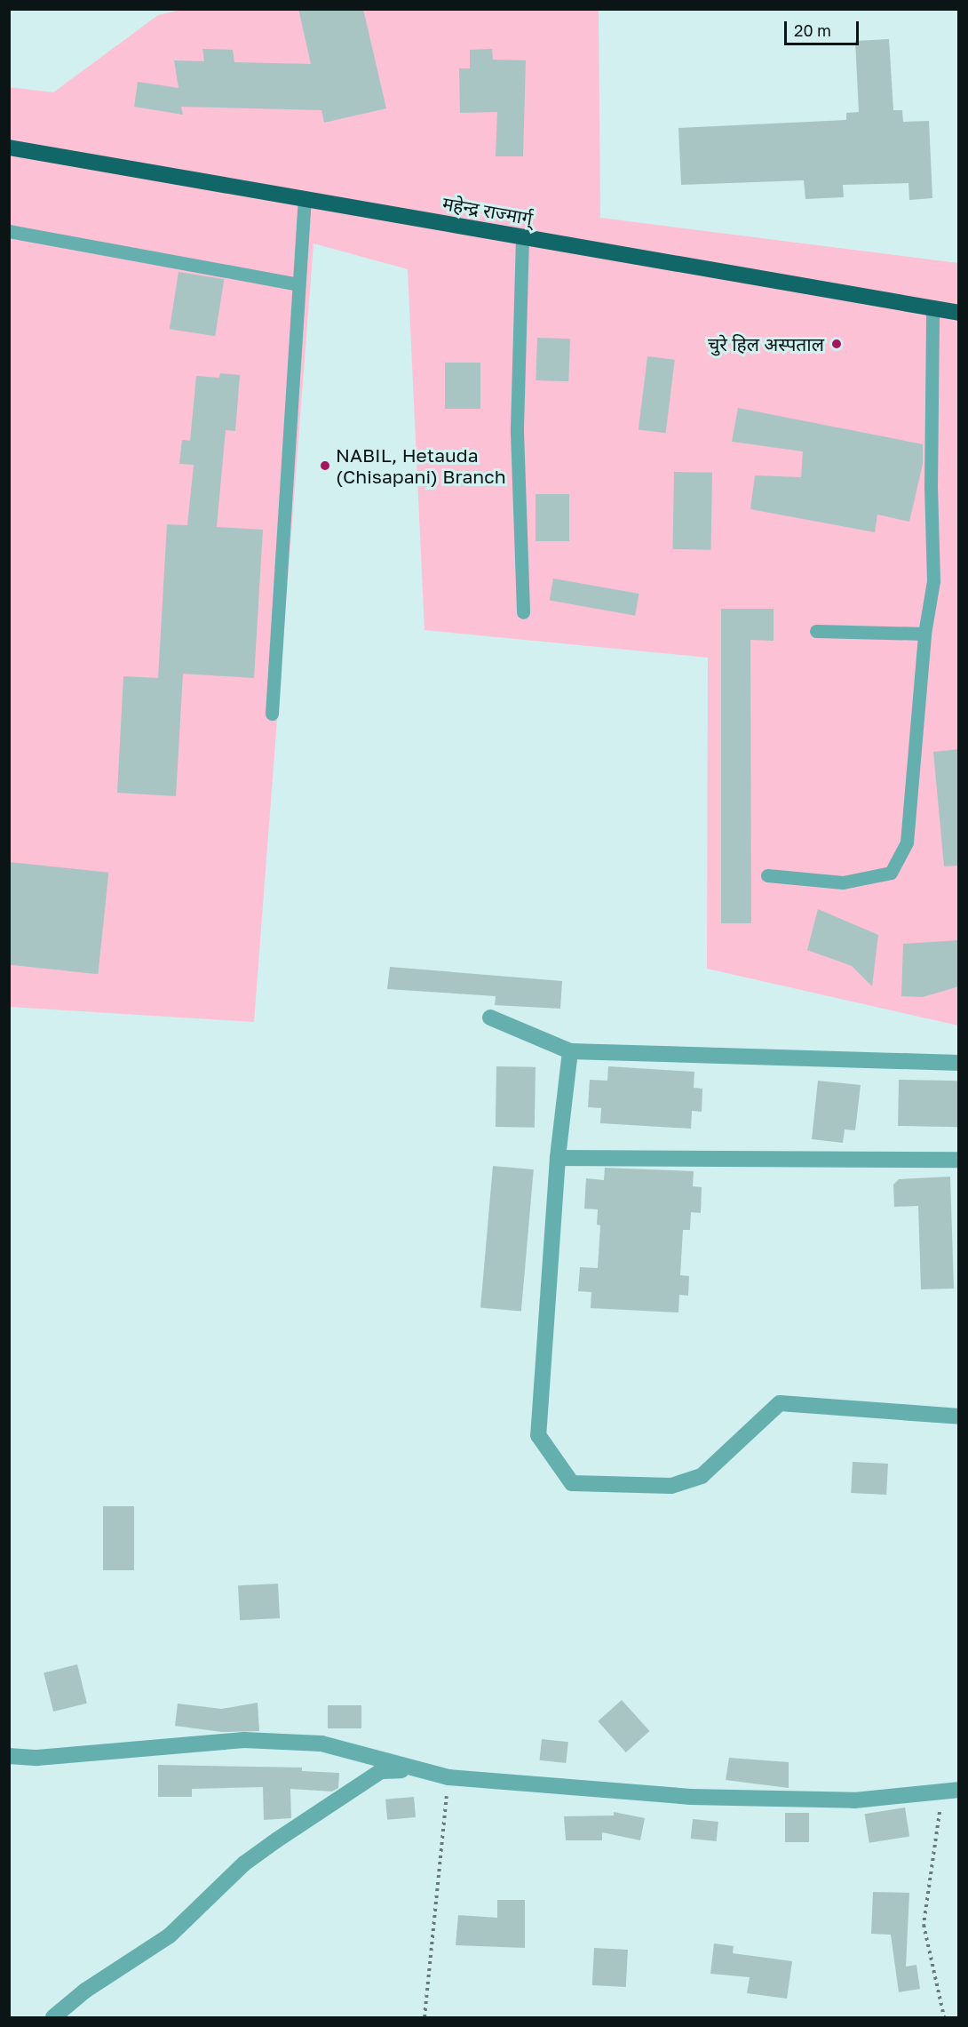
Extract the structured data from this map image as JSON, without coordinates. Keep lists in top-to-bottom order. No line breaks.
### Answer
{"streets":{"highway":["महेन्द्र राज्मार्ग्"]},"places":["चुरे हिल अस्पताल","NABIL, Hetauda (Chisapani) Branch"],"scale_bar":"20 m"}
